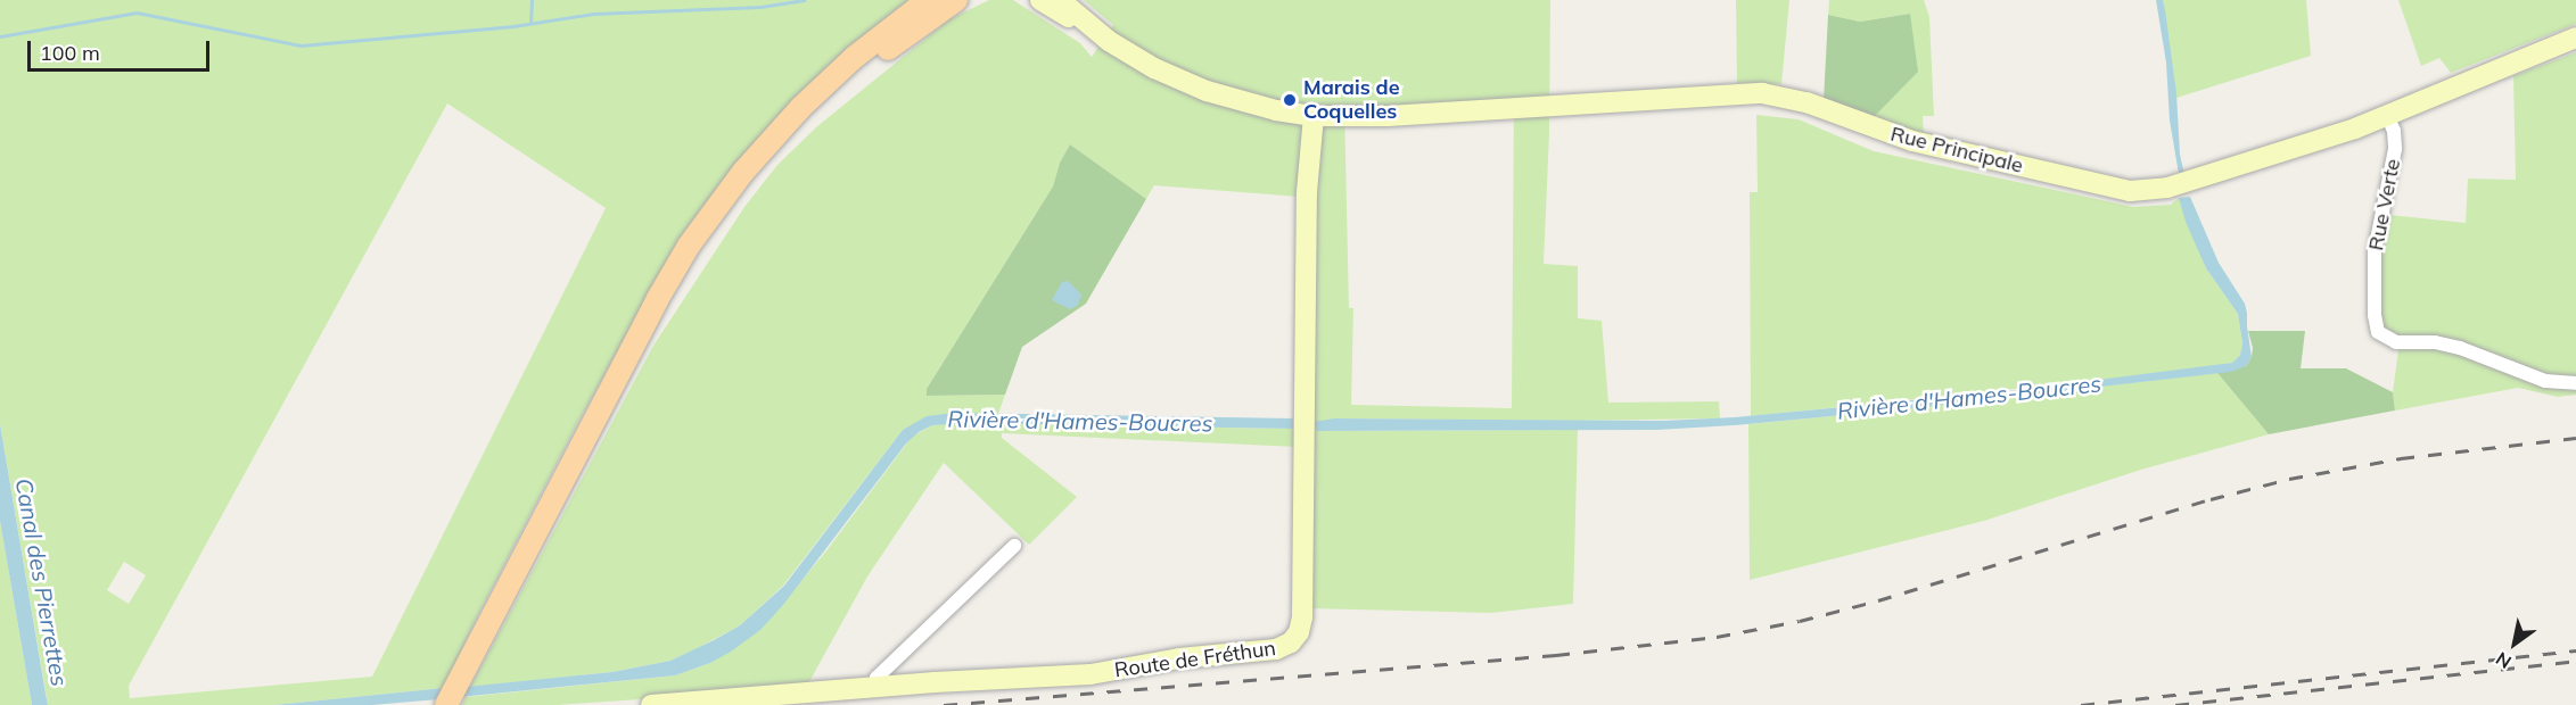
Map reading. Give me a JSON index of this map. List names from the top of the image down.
{
  "streets": {
    "street": ["Rue Principale", "Rue Verte", "Route de Fréthun"]
  },
  "crossings": [
    ["Rue Principale", "Rue Verte"],
    ["Rue Principale", "Route de Fréthun"]
  ],
  "water": ["Rivière d'Hames-Boucres", "Canal des Pierrettes"],
  "places": ["Marais de Coquelles"],
  "scale_bar": "100 m",
  "north": "bottom left"
}
